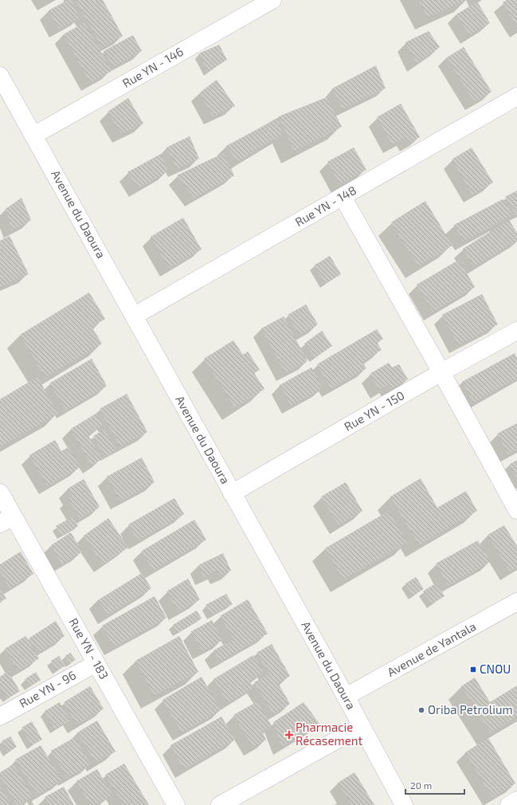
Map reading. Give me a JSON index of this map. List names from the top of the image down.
{
  "streets": {
    "street": [
      "Rue YN - 146",
      "Rue YN - 148",
      "Avenue du Daoura",
      "Rue YN - 150",
      "Rue YN - 183",
      "Avenue de Yantala",
      "Rue YN - 96"
    ]
  },
  "crossings": [
    ["Rue YN - 146", "Avenue du Daoura"],
    ["Rue YN - 148", "Avenue du Daoura"],
    ["Avenue du Daoura", "Rue YN - 150"],
    ["Avenue du Daoura", "Avenue de Yantala"],
    ["Rue YN - 183", "Rue YN - 96"]
  ],
  "places": {
    "transit": ["CNOU"],
    "other": ["Oriba Petrolium"],
    "health": ["Pharmacie Récasement"]
  },
  "scale_bar": "20 m"
}
